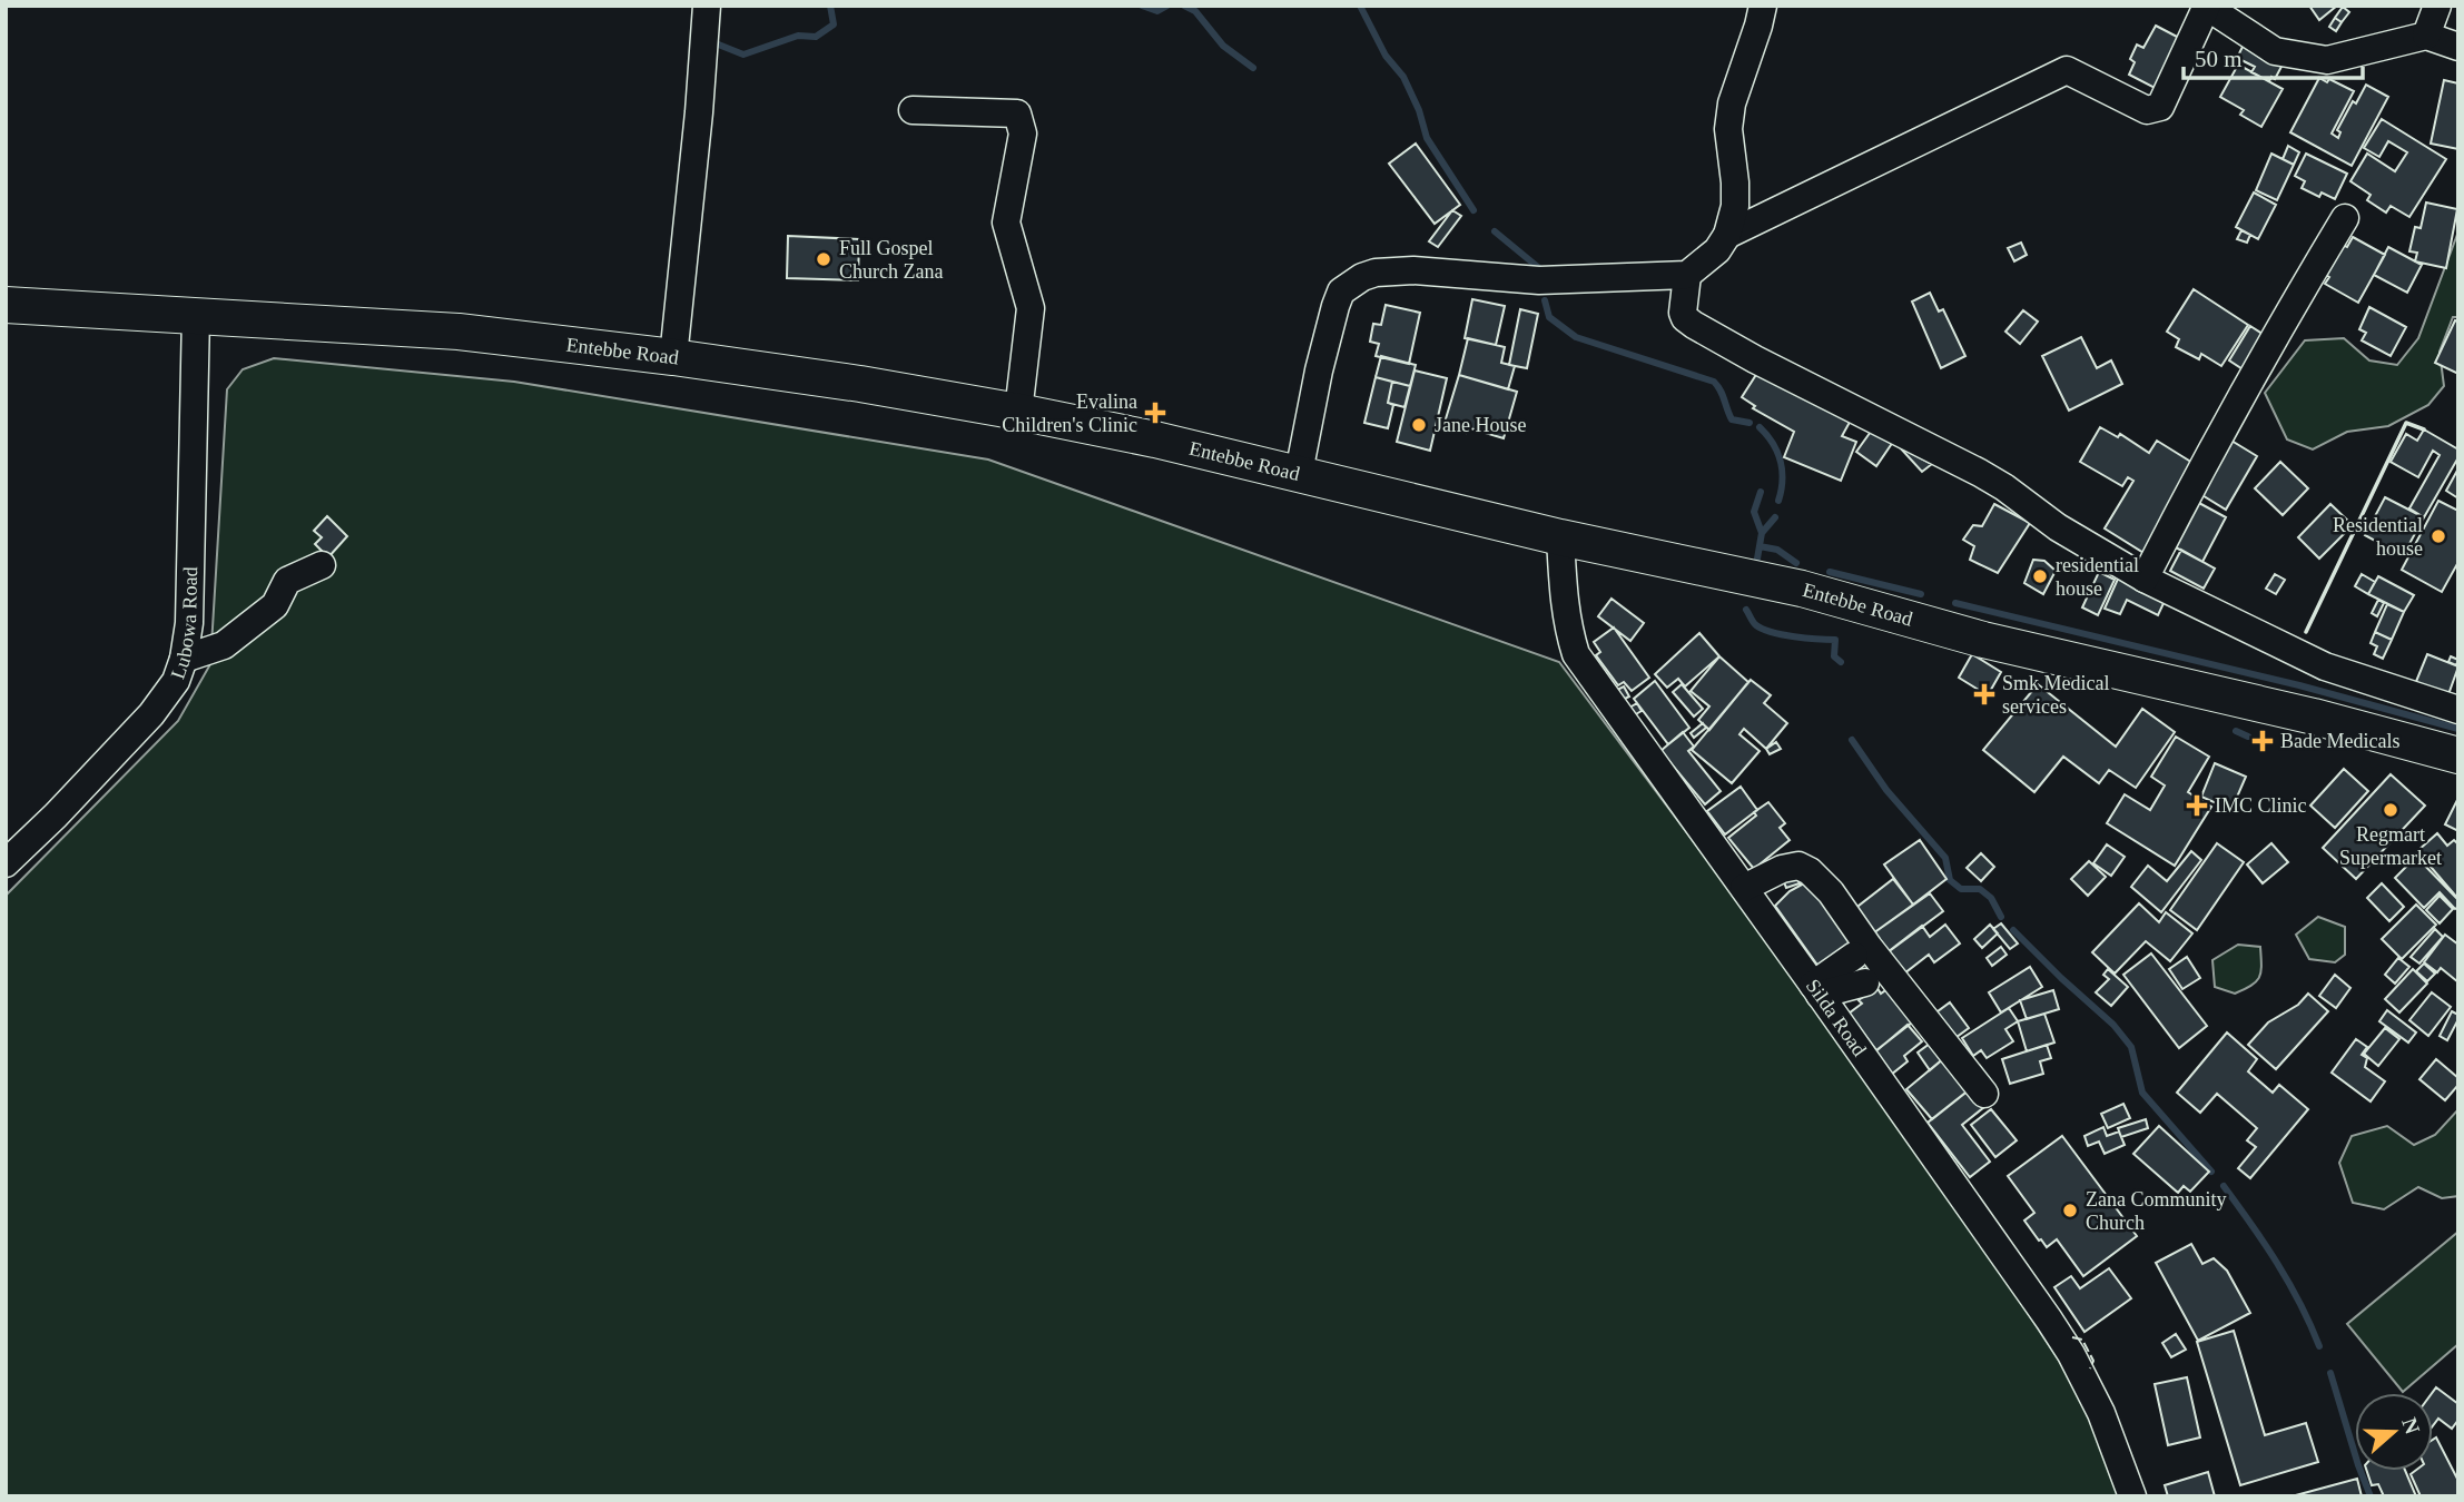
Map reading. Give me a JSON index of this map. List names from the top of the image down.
{
  "streets": {
    "main road": ["Entebbe Road"],
    "street": ["Lubowa Road", "Silda Road"]
  },
  "crossings": [
    ["Entebbe Road", "Lubowa Road"],
    ["Entebbe Road", "Silda Road"]
  ],
  "places": {
    "other": [
      "Full Gospel Church Zana",
      "Jane House",
      "Residential house",
      "residential house",
      "Regmart Supermarket",
      "Zana Community Church"
    ],
    "health": [
      "Evalina Children's Clinic",
      "Smk Medical services",
      "Bade Medicals",
      "IMC Clinic"
    ]
  },
  "scale_bar": "50 m",
  "north": "right"
}
